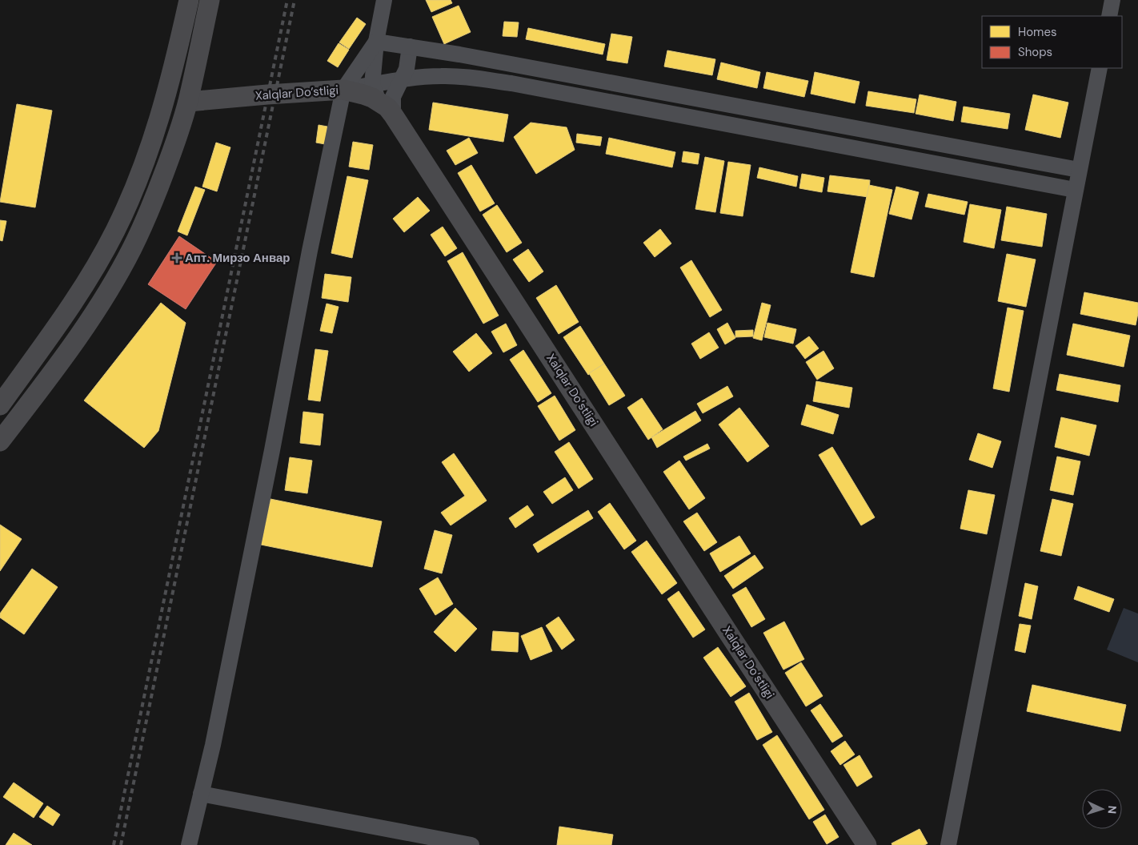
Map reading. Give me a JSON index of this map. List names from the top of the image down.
{
  "streets": {
    "main road": ["Xalqlar Do’stligi"]
  },
  "places": {
    "health": ["Апт. Мирзо Анвар"]
  },
  "legend": ["Homes", "Shops"],
  "north": "right"
}
